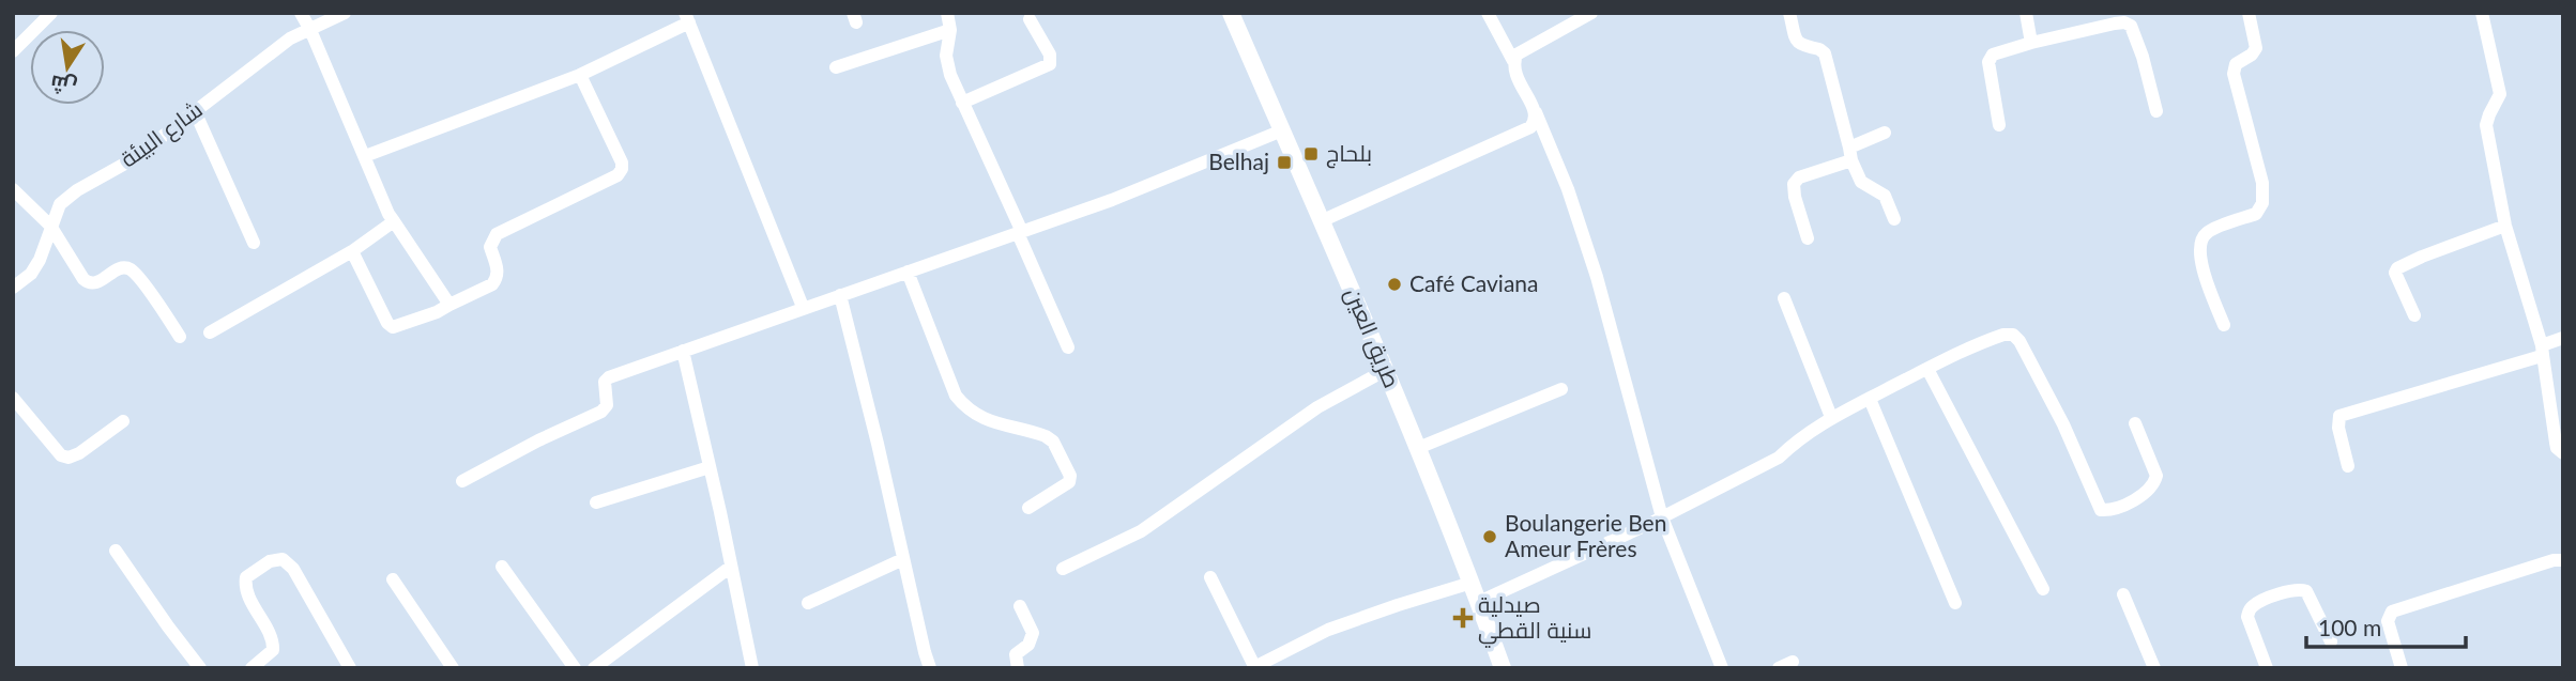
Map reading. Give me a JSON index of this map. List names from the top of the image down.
{
  "streets": {
    "main road": ["طريق العين"],
    "street": ["شارع البيئة"]
  },
  "places": {
    "transit": ["بلحاج", "Belhaj"],
    "other": ["Café Caviana", "Boulangerie Ben Ameur Frères"],
    "health": ["صيدلية سنية القطي"]
  },
  "scale_bar": "100 m",
  "north": "bottom"
}
